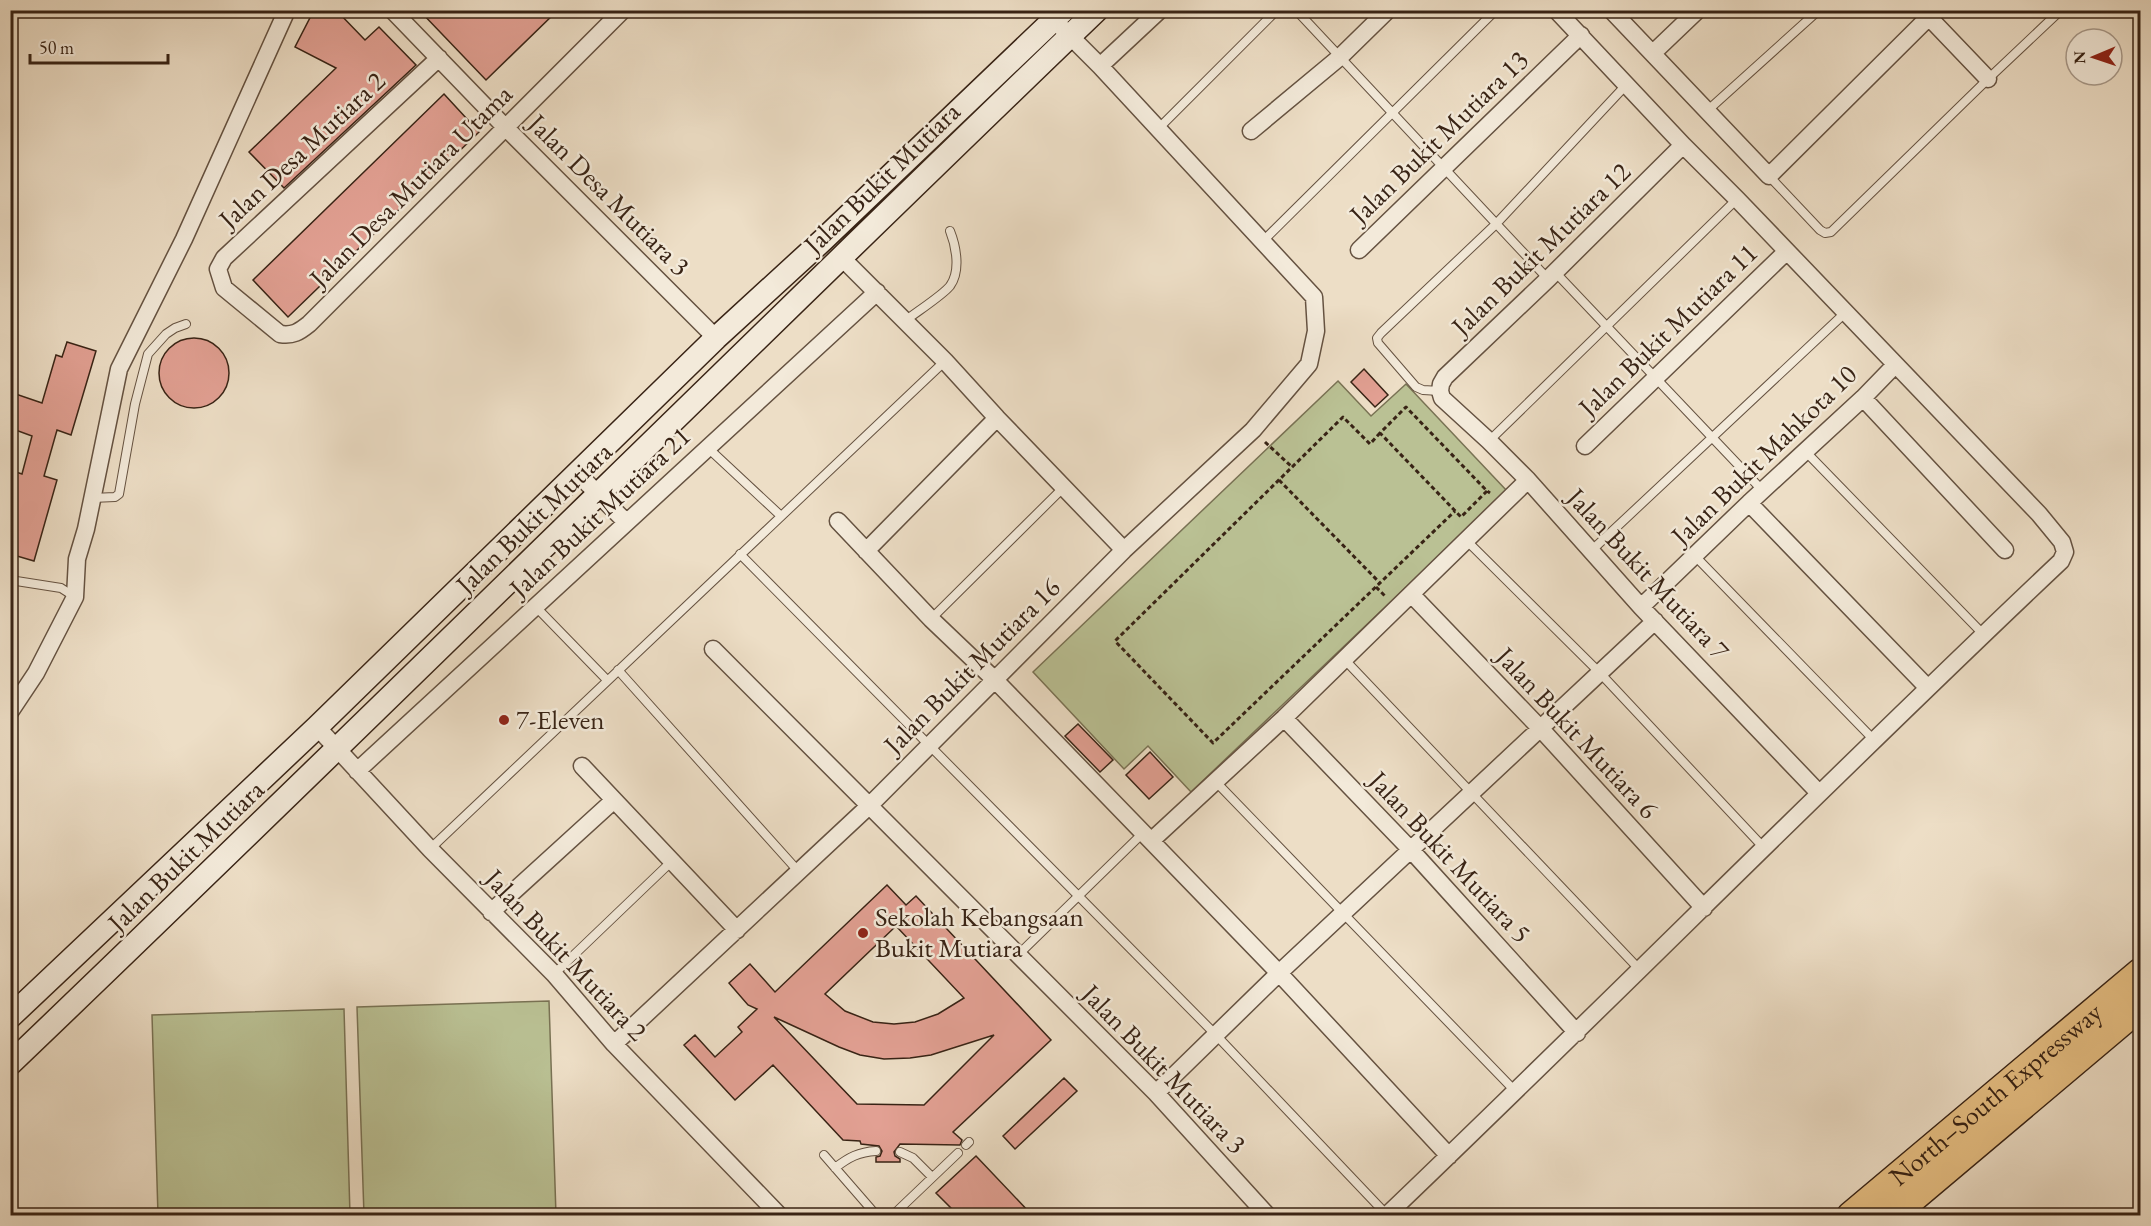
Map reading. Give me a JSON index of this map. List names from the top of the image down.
{
  "streets": {
    "highway": ["North–South Expressway"],
    "street": [
      "Jalan Bukit Mutiara 13",
      "Jalan Desa Mutiara 2",
      "Jalan Bukit Mutiara",
      "Jalan Desa Mutiara Utama",
      "Jalan Desa Mutiara 3",
      "Jalan Bukit Mutiara 12",
      "Jalan Bukit Mutiara 11",
      "Jalan Bukit Mahkota 10",
      "Jalan Bukit Mutiara 21",
      "Jalan Bukit Mutiara 7",
      "Jalan Bukit Mutiara 16",
      "Jalan Bukit Mutiara 6",
      "Jalan Bukit Mutiara 5",
      "Jalan Bukit Mutiara 2",
      "Jalan Bukit Mutiara 3"
    ]
  },
  "crossings": [
    ["Jalan Desa Mutiara 2", "Jalan Desa Mutiara Utama"],
    ["Jalan Desa Mutiara 2", "Jalan Desa Mutiara 3"],
    ["Jalan Bukit Mutiara", "Jalan Desa Mutiara 3"],
    ["Jalan Bukit Mutiara", "Jalan Bukit Mutiara 2"],
    ["Jalan Desa Mutiara Utama", "Jalan Desa Mutiara 3"],
    ["Jalan Bukit Mutiara 12", "Jalan Bukit Mutiara 7"],
    ["Jalan Bukit Mahkota 10", "Jalan Bukit Mutiara 7"],
    ["Jalan Bukit Mutiara 21", "Jalan Bukit Mutiara 2"],
    ["Jalan Bukit Mutiara 16", "Jalan Bukit Mutiara 2"],
    ["Jalan Bukit Mutiara 16", "Jalan Bukit Mutiara 3"]
  ],
  "places": ["7-Eleven", "Sekolah Kebangsaan Bukit Mutiara"],
  "scale_bar": "50 m",
  "north": "left"
}
